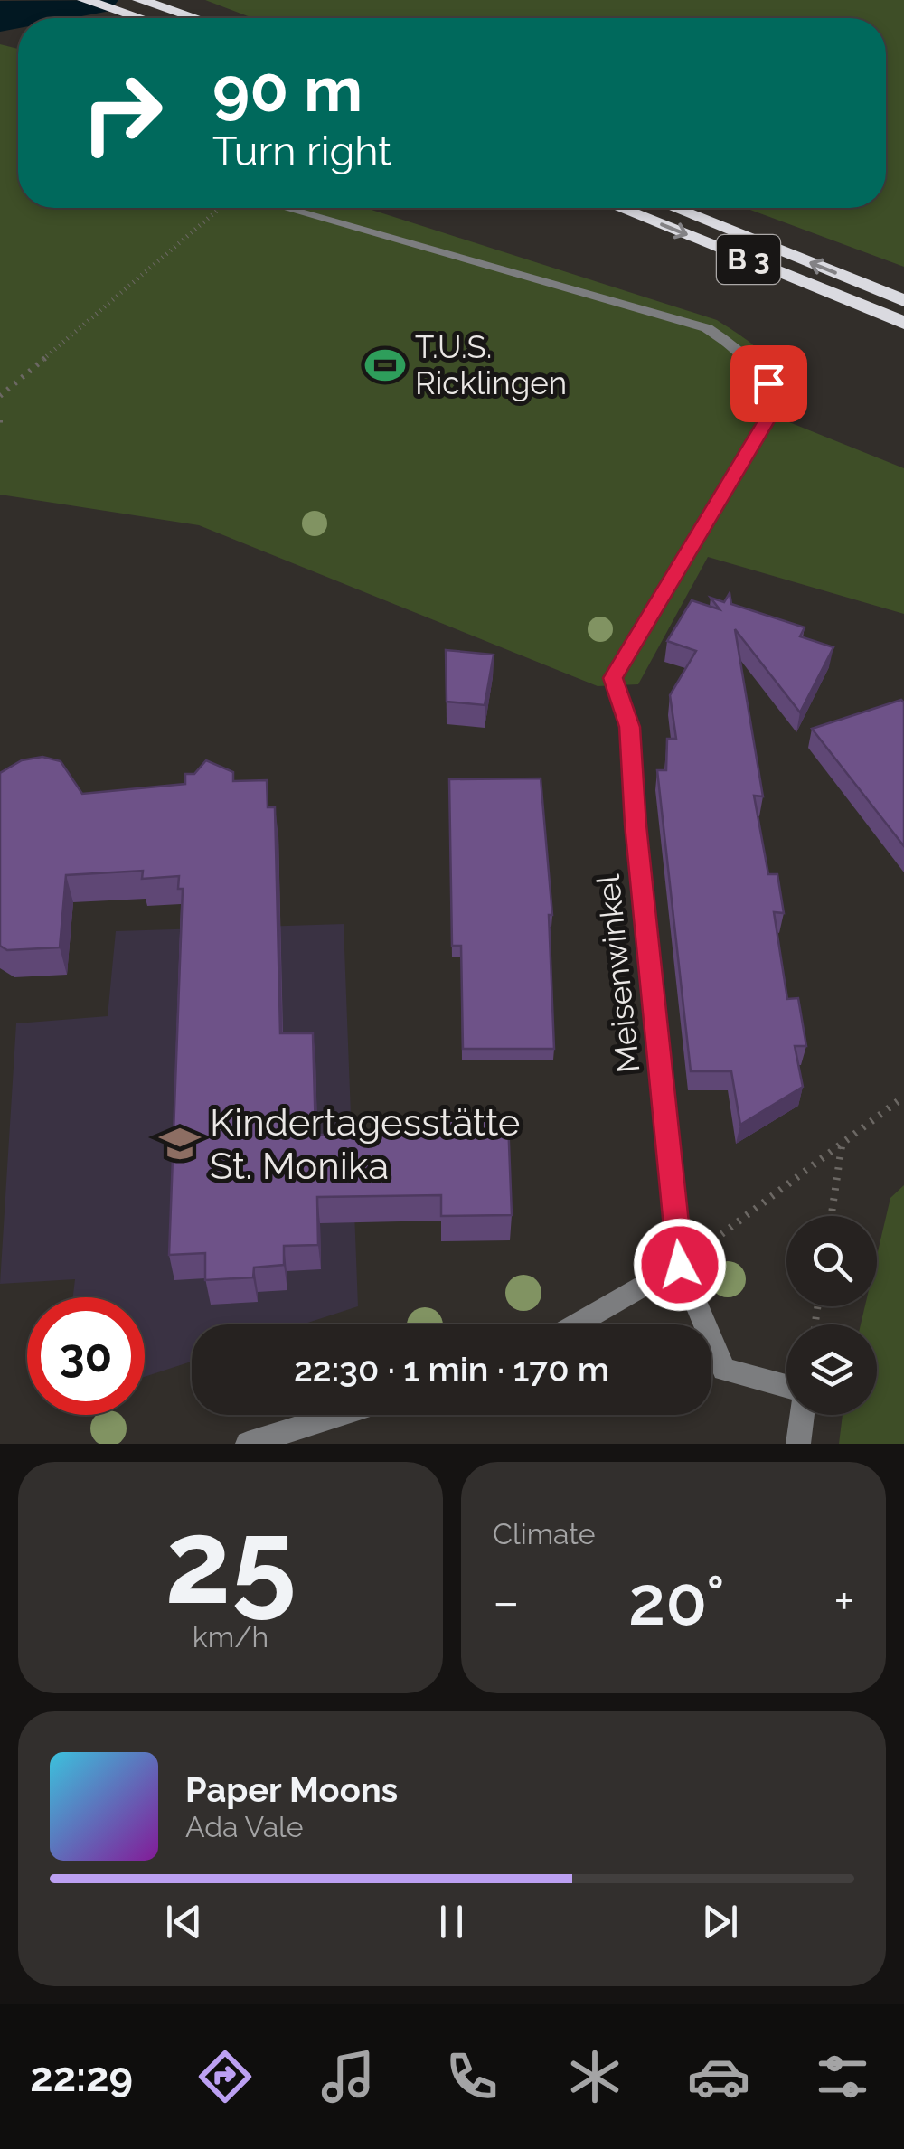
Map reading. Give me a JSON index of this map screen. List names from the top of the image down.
{
  "streets": {
    "highway": ["B 3"],
    "street": ["Meisenwinkel"]
  },
  "places": {
    "sports": ["T.U.S. Ricklingen"],
    "school or university": ["Kindertagesstätte St. Monika"]
  },
  "page": {
    "turn": ["90 m", "Turn right"],
    "limit": "30",
    "trip": "22:30 · 1 min · 170 m",
    "tile": [
      ["25", "km/h"],
      "Climate"
    ],
    "heat": ["−", "20°", "+"],
    "song": ["Paper Moons", "Ada Vale"],
    "tabs": "22:29"
  }
}
